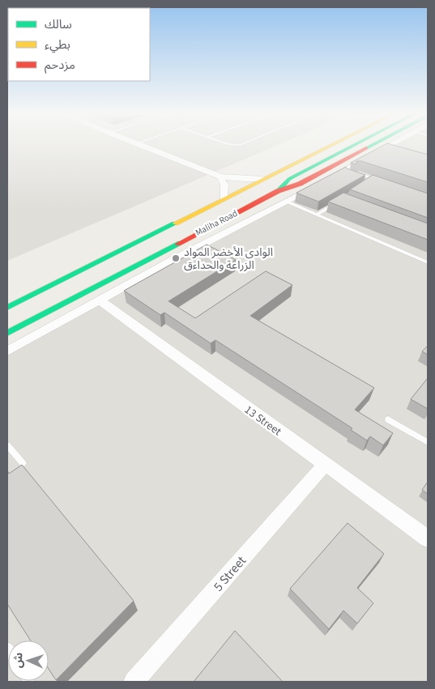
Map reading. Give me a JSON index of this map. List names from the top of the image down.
{
  "streets": {
    "main road": ["Maliha Road"],
    "street": ["13 Street", "5 Street"]
  },
  "crossings": [
    ["13 Street", "5 Street"]
  ],
  "places": ["الوادى الأخضر المواد الزراعة والحداءق"],
  "legend": ["سالك", "بطيء", "مزدحم"],
  "north": "left"
}
